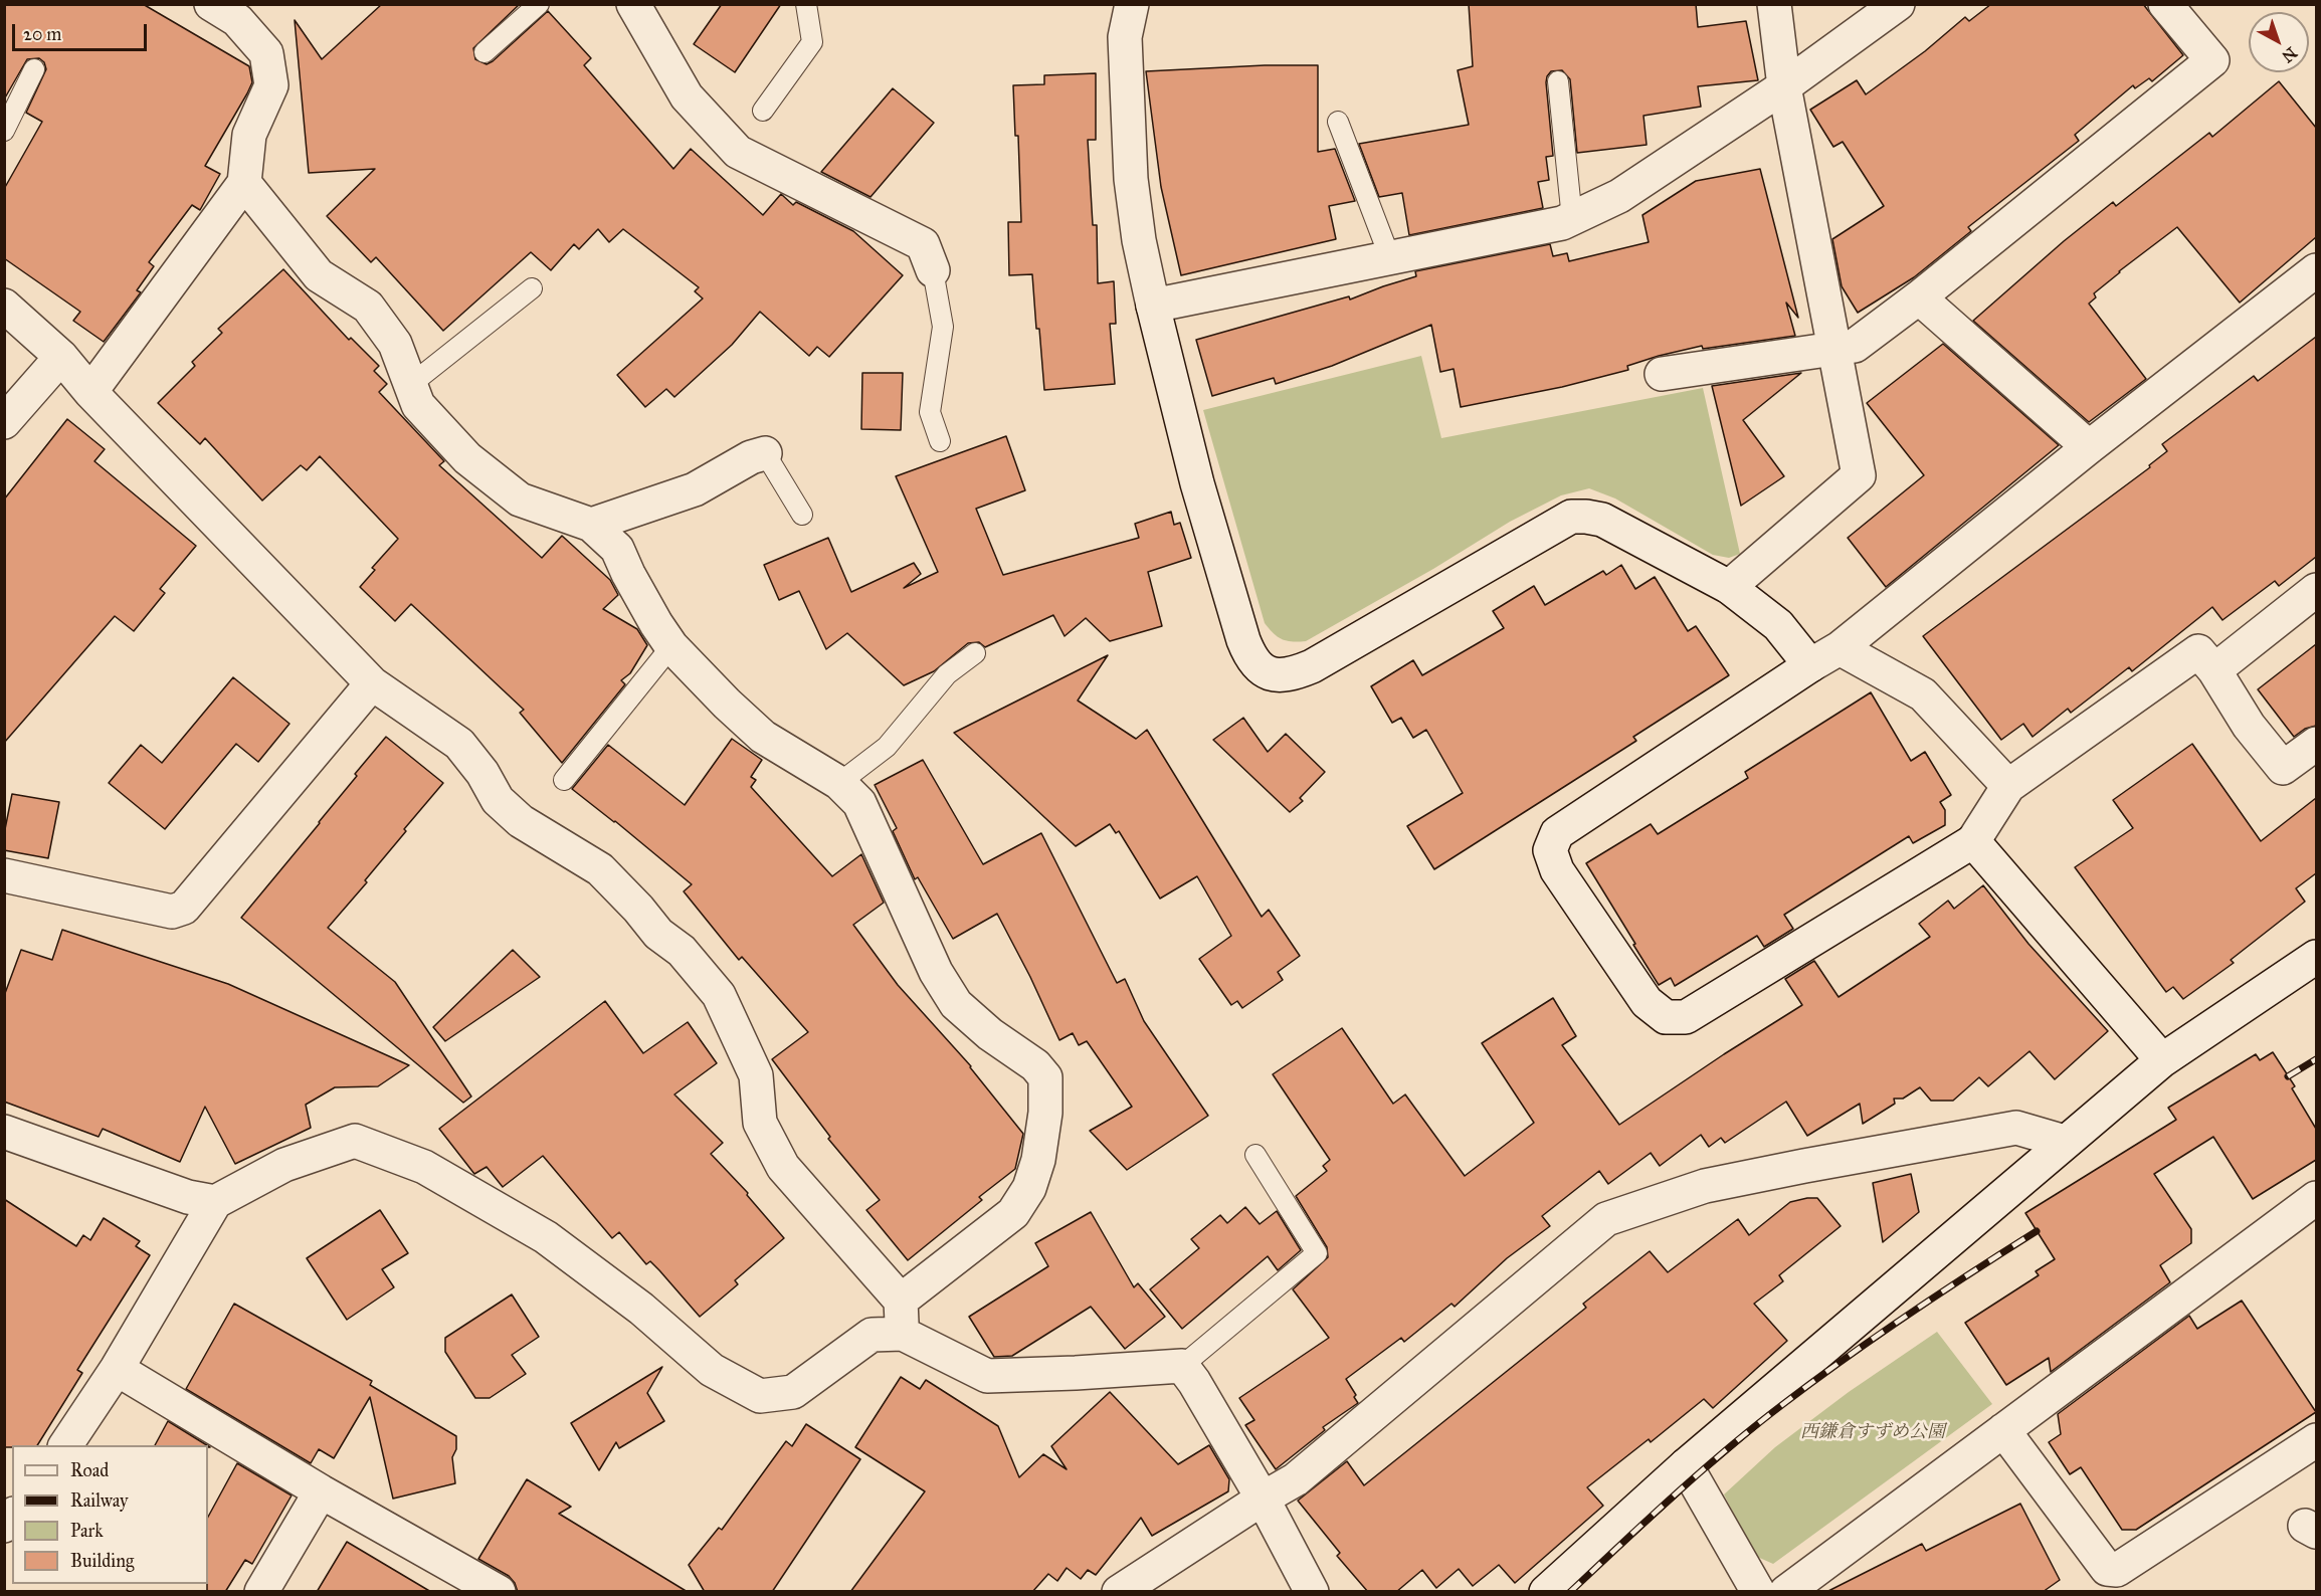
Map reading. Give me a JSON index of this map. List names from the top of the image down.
{
  "parks": ["西鎌倉すずめ公園"],
  "legend": [
    "Road",
    "Railway",
    "Park",
    "Building"
  ],
  "scale_bar": "20 m",
  "north": "bottom right"
}
